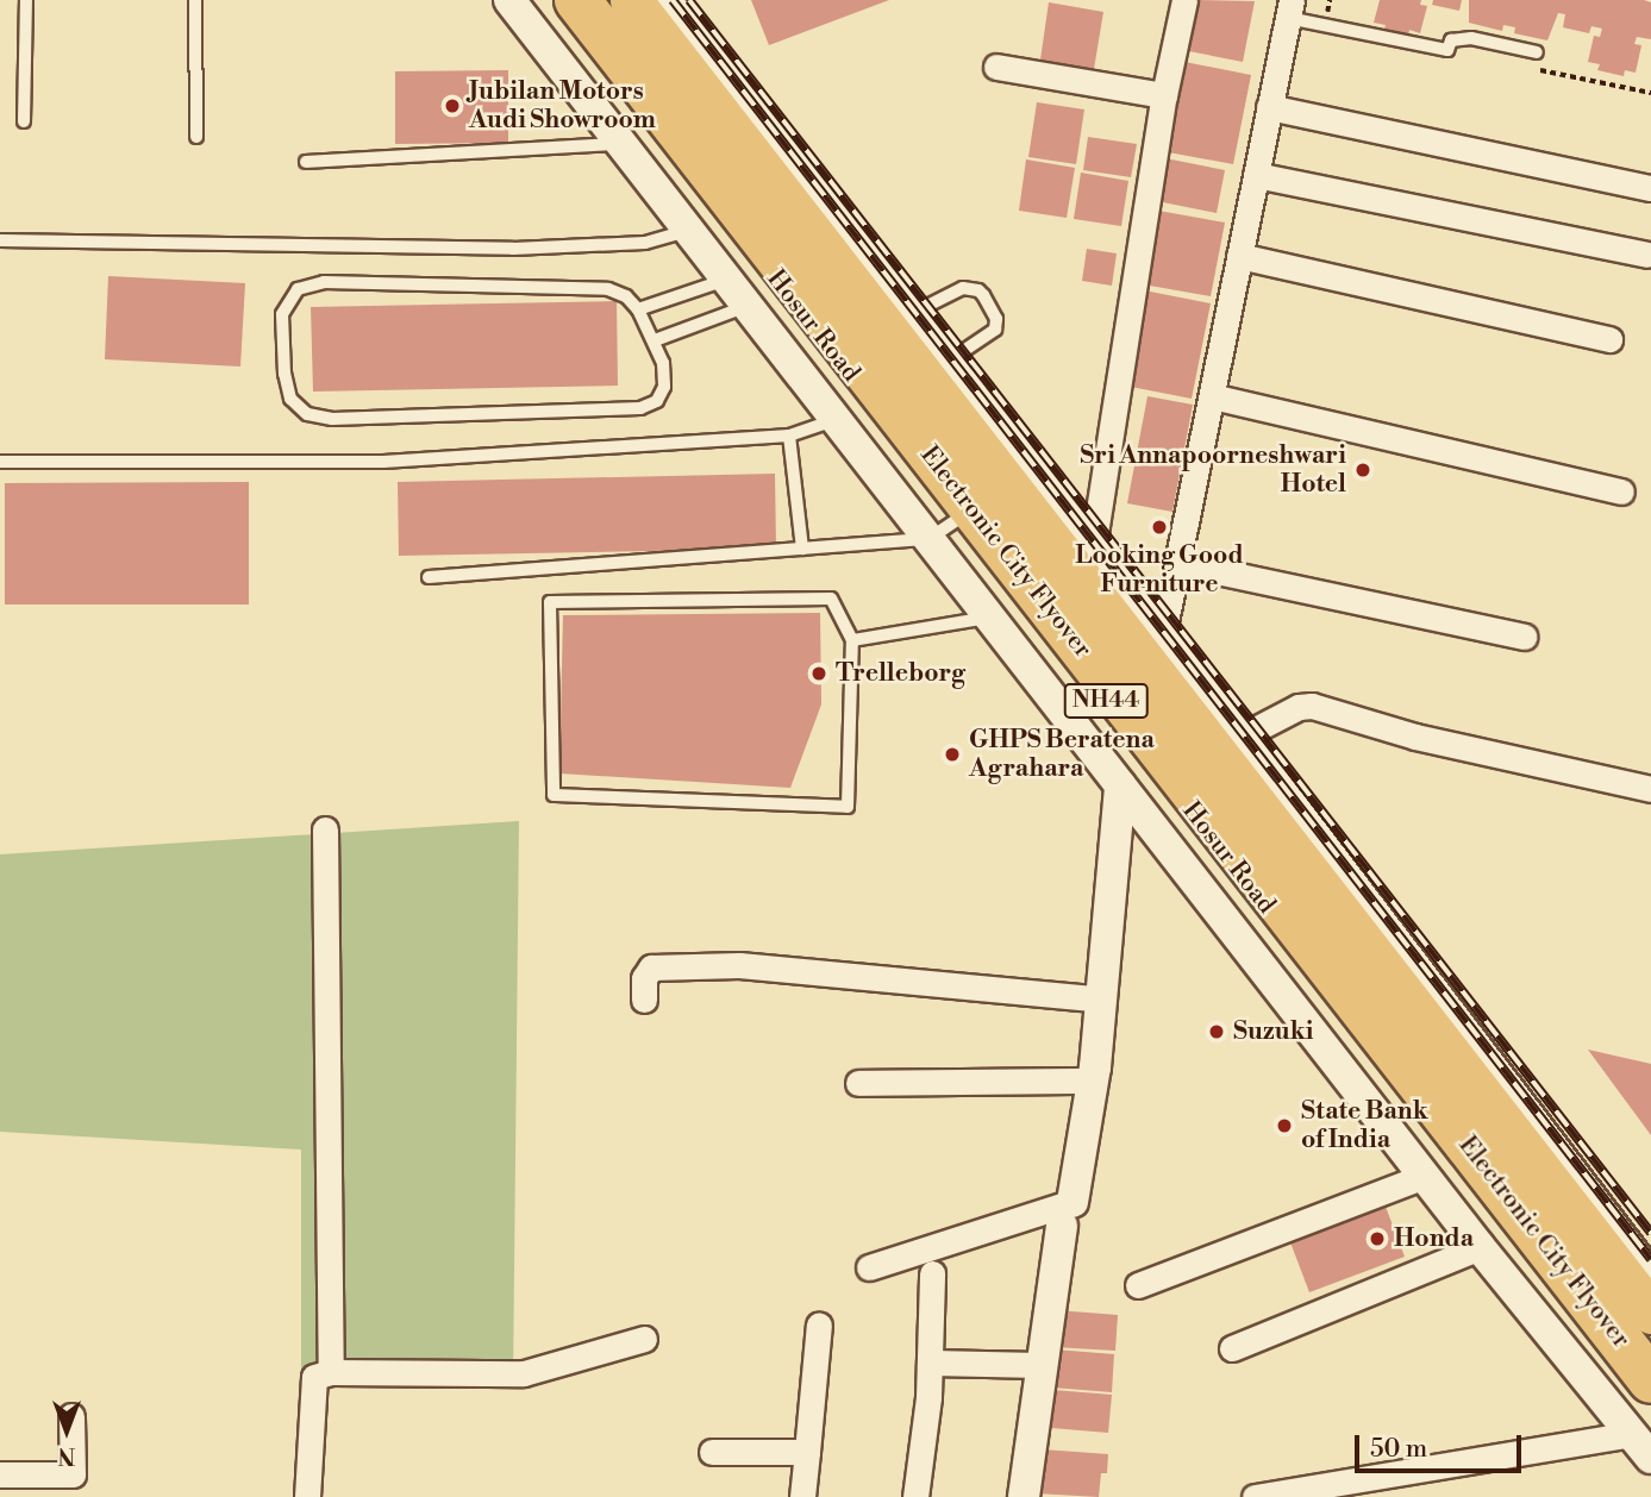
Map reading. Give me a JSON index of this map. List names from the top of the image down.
{
  "streets": {
    "highway": ["Hosur Road", "Electronic City Flyover", "NH44"]
  },
  "places": [
    "Jubilan Motors Audi Showroom",
    "Sri Annapoorneshwari Hotel",
    "Looking Good Furniture",
    "Trelleborg",
    "GHPS Beratena Agrahara",
    "Suzuki",
    "State Bank of India",
    "Honda"
  ],
  "scale_bar": "50 m",
  "north": "bottom"
}
